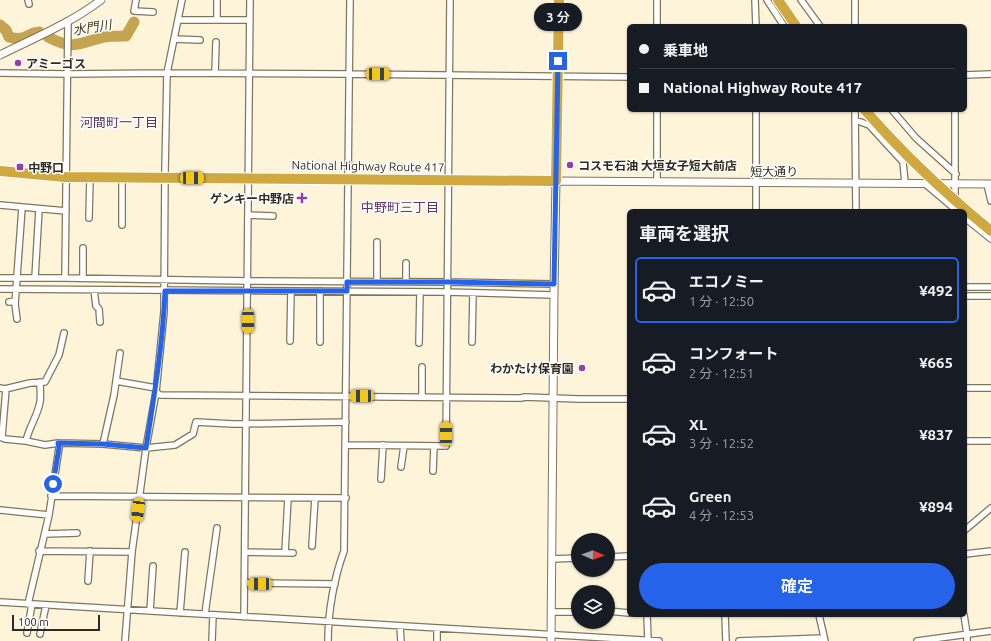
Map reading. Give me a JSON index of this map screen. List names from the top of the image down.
{
  "streets": {
    "highway": ["National Highway Route 417"],
    "street": ["短大通り"]
  },
  "crossings": [
    ["National Highway Route 417", "短大通り"]
  ],
  "districts": ["河間町一丁目", "中野町三丁目"],
  "water": ["水門川"],
  "places": {
    "other": ["アミーゴス", "コスモ石油 大垣女子短大前店", "わかたけ保育園"],
    "transit": ["中野口"],
    "health": ["ゲンキー中野店"]
  },
  "scale_bar": "100 m",
  "north": "right",
  "page": {
    "bubble": "3 分",
    "banner": ["乗車地", "National Highway Route 417"],
    "heading": "車両を選択",
    "list": [
      {
        "name": "エコノミー",
        "note": "1 分 · 12:50",
        "value": "¥492"
      },
      {
        "name": "コンフォート",
        "note": "2 分 · 12:51",
        "value": "¥665"
      },
      {
        "name": "XL",
        "note": "3 分 · 12:52",
        "value": "¥837"
      },
      {
        "name": "Green",
        "note": "4 分 · 12:53",
        "value": "¥894"
      }
    ],
    "buttons": "確定",
    "scale": "100 m"
  }
}
